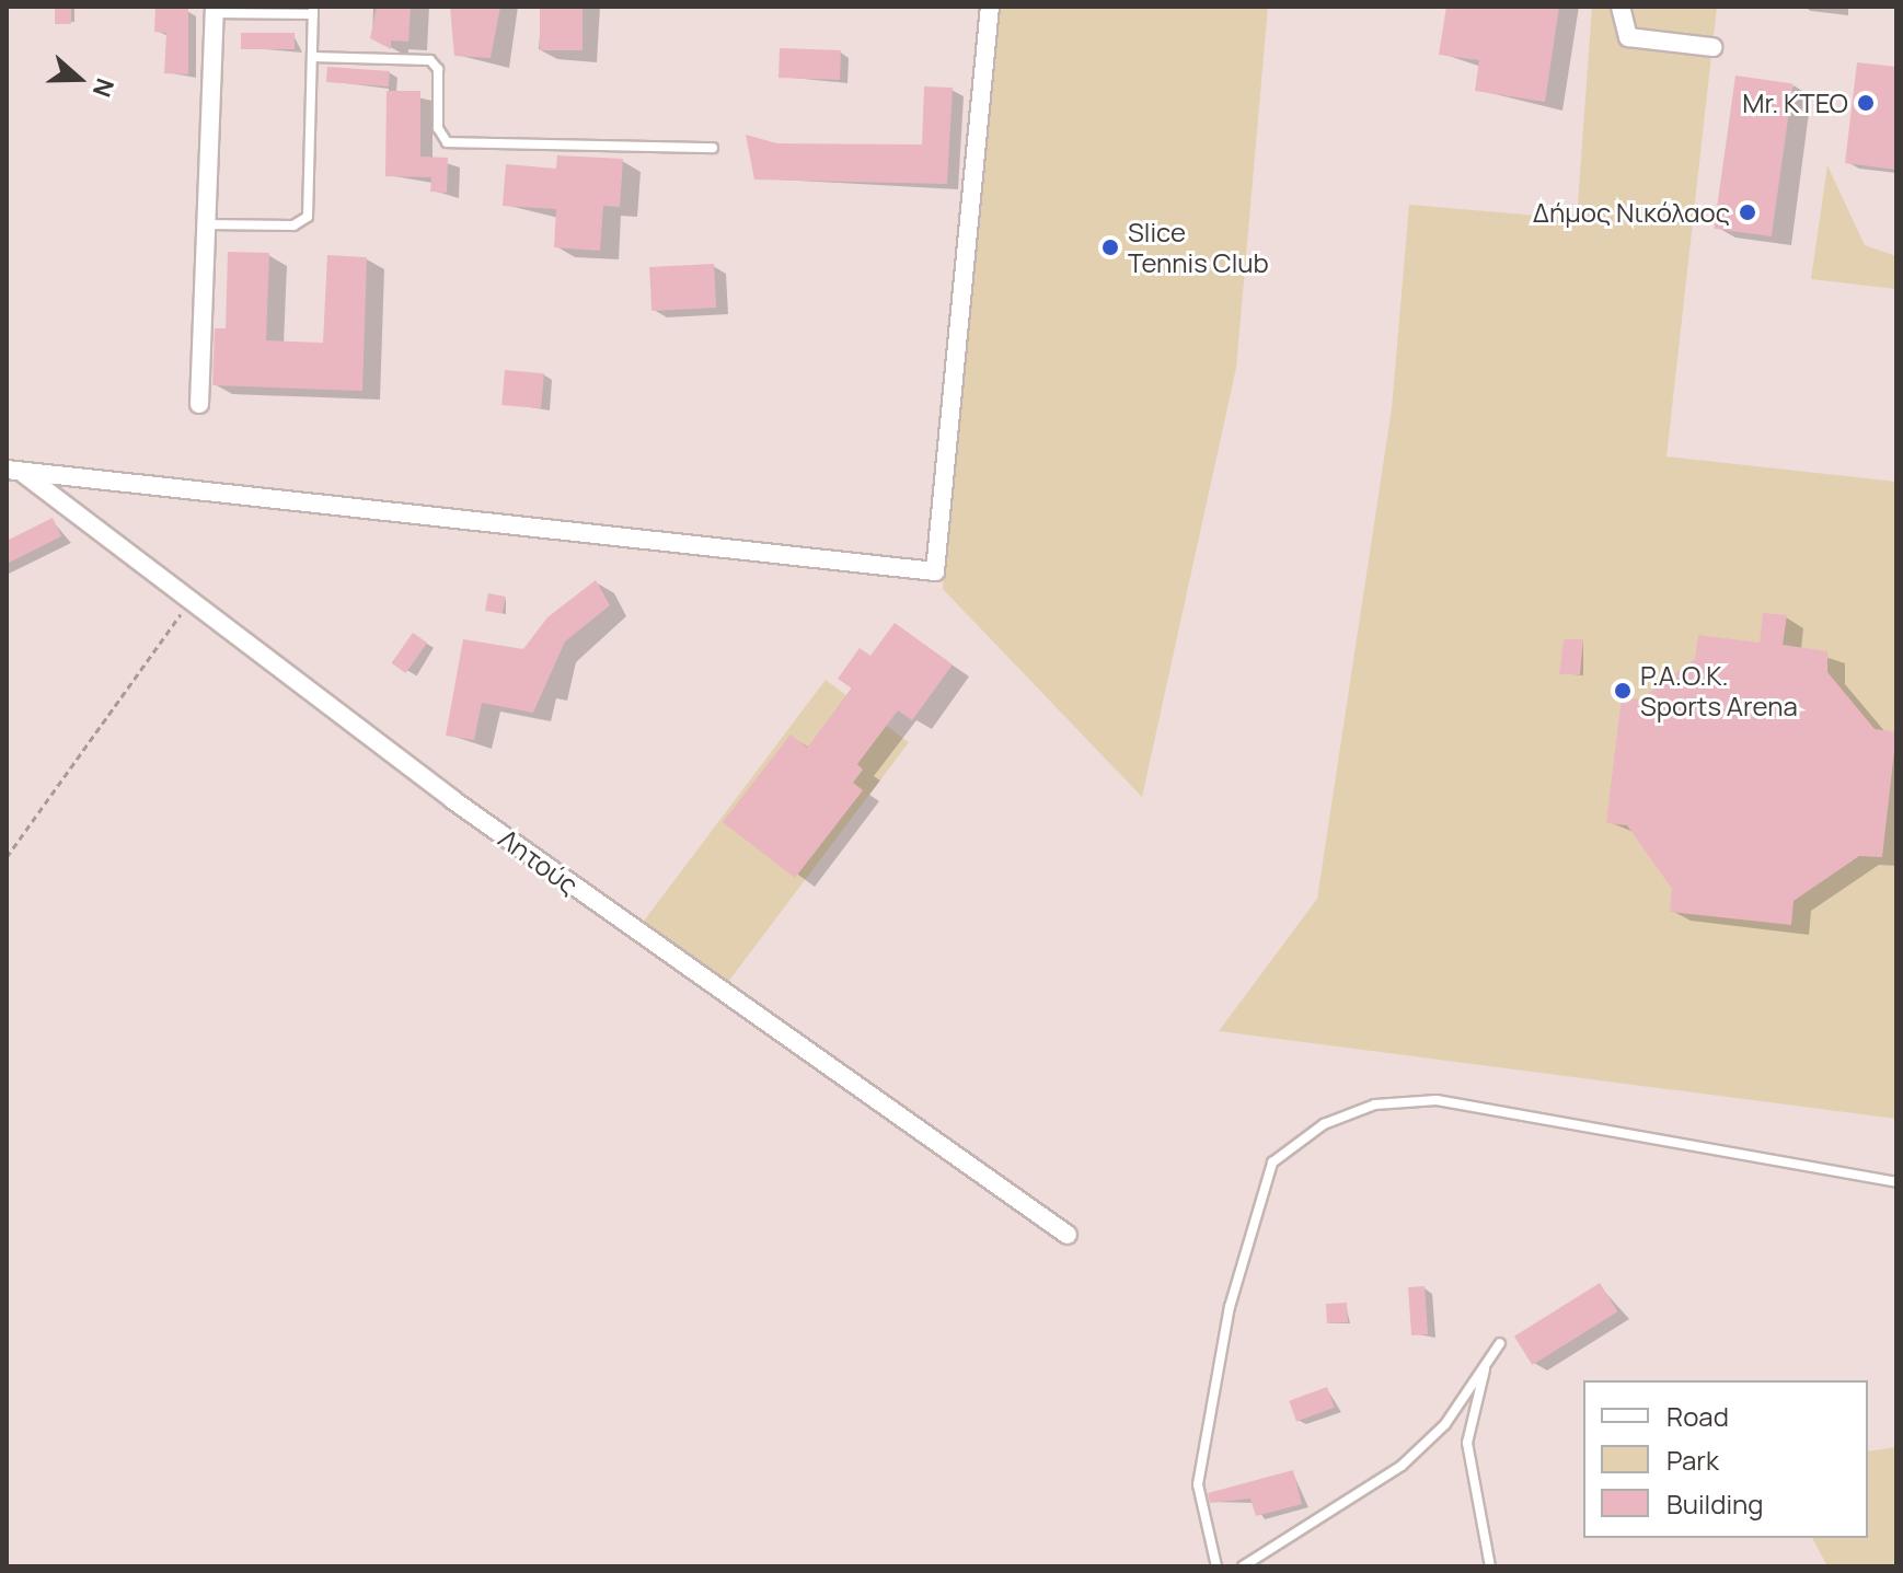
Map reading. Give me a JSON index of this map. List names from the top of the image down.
{
  "streets": {
    "street": ["Λητούς"]
  },
  "places": [
    "Mr. KTEO",
    "Δήμος Νικόλαος",
    "Slice Tennis Club",
    "P.A.O.K. Sports Arena"
  ],
  "legend": ["Road", "Park", "Building"],
  "north": "right"
}
